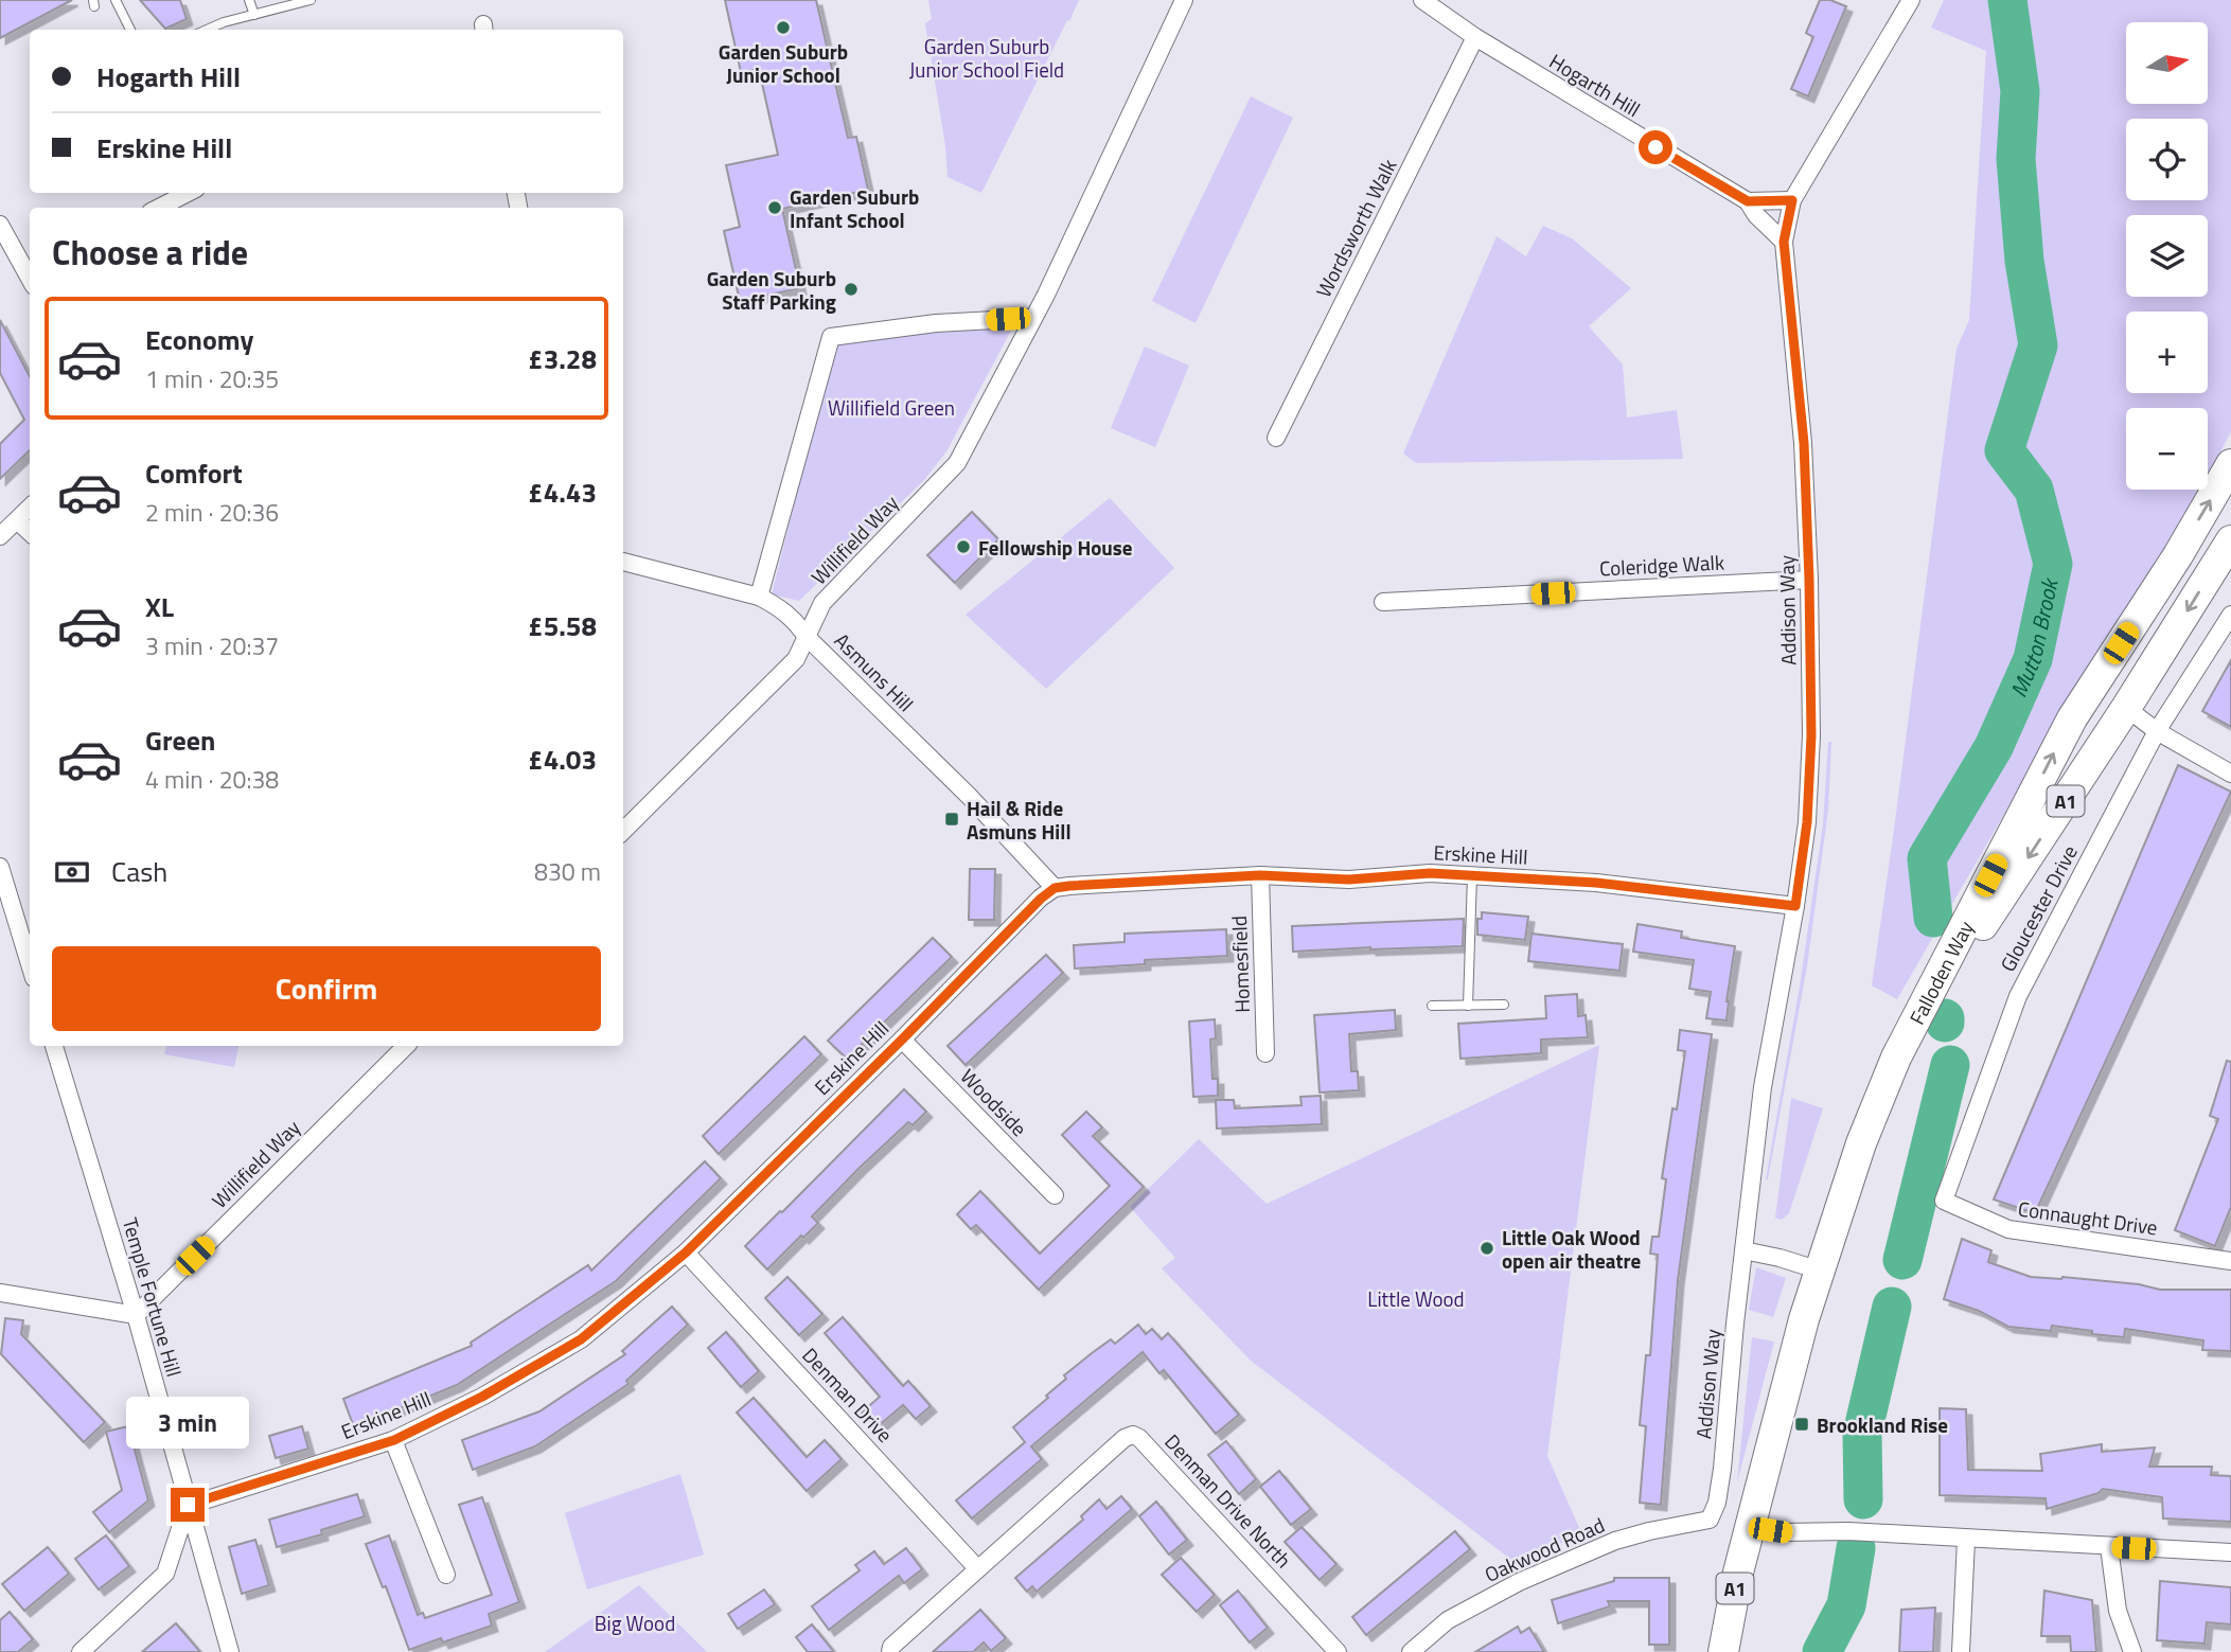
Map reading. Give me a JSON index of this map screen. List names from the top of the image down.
{
  "streets": {
    "highway": ["A1", "Falloden Way"],
    "street": [
      "Hogarth Hill",
      "Wordsworth Walk",
      "Willifield Way",
      "Coleridge Walk",
      "Addison Way",
      "Asmuns Hill",
      "Erskine Hill",
      "Gloucester Drive",
      "Homesfield",
      "Woodside",
      "Connaught Drive",
      "Temple Fortune Hill",
      "Denman Drive",
      "Denman Drive North",
      "Oakwood Road"
    ]
  },
  "crossings": [
    ["Hogarth Hill", "Wordsworth Walk"],
    ["Hogarth Hill", "Addison Way"],
    ["Willifield Way", "Asmuns Hill"],
    ["Willifield Way", "Temple Fortune Hill"],
    ["Coleridge Walk", "Addison Way"],
    ["Addison Way", "Erskine Hill"],
    ["Addison Way", "Oakwood Road"],
    ["Asmuns Hill", "Erskine Hill"],
    ["Erskine Hill", "Homesfield"],
    ["Erskine Hill", "Woodside"],
    ["Erskine Hill", "Temple Fortune Hill"],
    ["Erskine Hill", "Denman Drive"],
    ["Gloucester Drive", "Connaught Drive"],
    ["Denman Drive", "Denman Drive North"]
  ],
  "water": ["Mutton Brook"],
  "parks": [
    "Garden Suburb Junior School Field",
    "Willifield Green",
    "Little Wood",
    "Big Wood"
  ],
  "places": {
    "other": [
      "Garden Suburb Junior School",
      "Garden Suburb Infant School",
      "Garden Suburb Staff Parking",
      "Fellowship House",
      "Little Oak Wood open air theatre"
    ],
    "transit": ["Hail & Ride Asmuns Hill", "Brookland Rise"]
  },
  "north": "right",
  "page": {
    "map_buttons": ["+", "−"],
    "banner": ["Hogarth Hill", "Erskine Hill"],
    "heading": "Choose a ride",
    "list": [
      {
        "name": "Economy",
        "note": "1 min · 20:35",
        "value": "£3.28"
      },
      {
        "name": "Comfort",
        "note": "2 min · 20:36",
        "value": "£4.43"
      },
      {
        "name": "XL",
        "note": "3 min · 20:37",
        "value": "£5.58"
      },
      {
        "name": "Green",
        "note": "4 min · 20:38",
        "value": "£4.03"
      }
    ],
    "pay": ["Cash", "830 m"],
    "buttons": "Confirm",
    "bubble": "3 min"
  }
}
